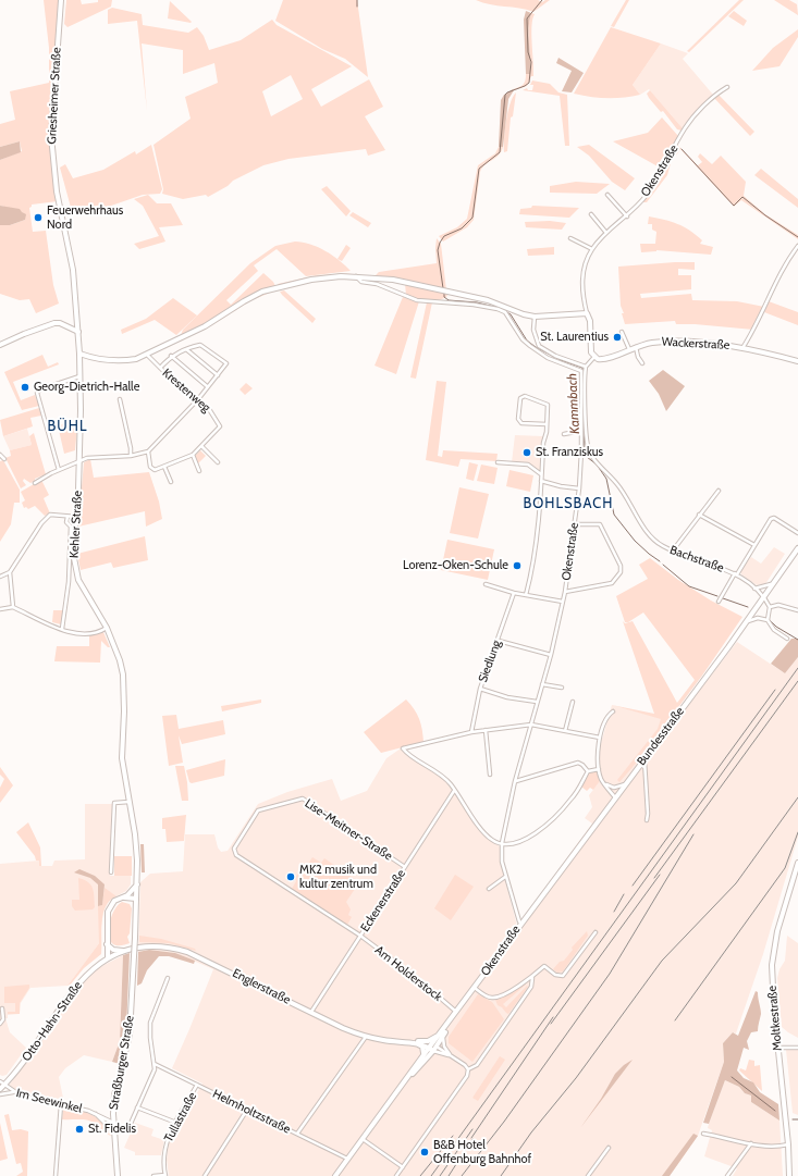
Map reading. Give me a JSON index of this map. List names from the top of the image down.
{
  "streets": {
    "main road": [
      "Griesheimer Straße",
      "Okenstraße",
      "Wackerstraße",
      "Kehler Straße",
      "Bundesstraße",
      "Englerstraße",
      "Moltkestraße",
      "Otto-Hahn-Straße",
      "Straßburger Straße"
    ],
    "street": [
      "Krestenweg",
      "Bachstraße",
      "Siedlung",
      "Lise-Meitner-Straße",
      "Eckenerstraße",
      "Am Holderstock",
      "Im Seewinkel",
      "Helmholtzstraße",
      "Tullastraße"
    ]
  },
  "crossings": [
    ["Griesheimer Straße", "Kehler Straße"],
    ["Okenstraße", "Wackerstraße"],
    ["Okenstraße", "Bundesstraße"],
    ["Okenstraße", "Am Holderstock"],
    ["Okenstraße", "Englerstraße"],
    ["Okenstraße", "Helmholtzstraße"],
    ["Kehler Straße", "Straßburger Straße"],
    ["Bachstraße", "Bundesstraße"],
    ["Lise-Meitner-Straße", "Eckenerstraße"],
    ["Lise-Meitner-Straße", "Am Holderstock"],
    ["Eckenerstraße", "Am Holderstock"],
    ["Eckenerstraße", "Englerstraße"],
    ["Englerstraße", "Otto-Hahn-Straße"],
    ["Otto-Hahn-Straße", "Im Seewinkel"],
    ["Straßburger Straße", "Im Seewinkel"],
    ["Helmholtzstraße", "Tullastraße"]
  ],
  "districts": ["BÜHL", "BOHLSBACH"],
  "water": ["Kammbach"],
  "places": [
    "Feuerwehrhaus Nord",
    "St. Laurentius",
    "Georg-Dietrich-Halle",
    "St. Franziskus",
    "Lorenz-Oken-Schule",
    "MK2 musik und kultur zentrum",
    "St. Fidelis",
    "B&B Hotel Offenburg Bahnhof"
  ]
}
